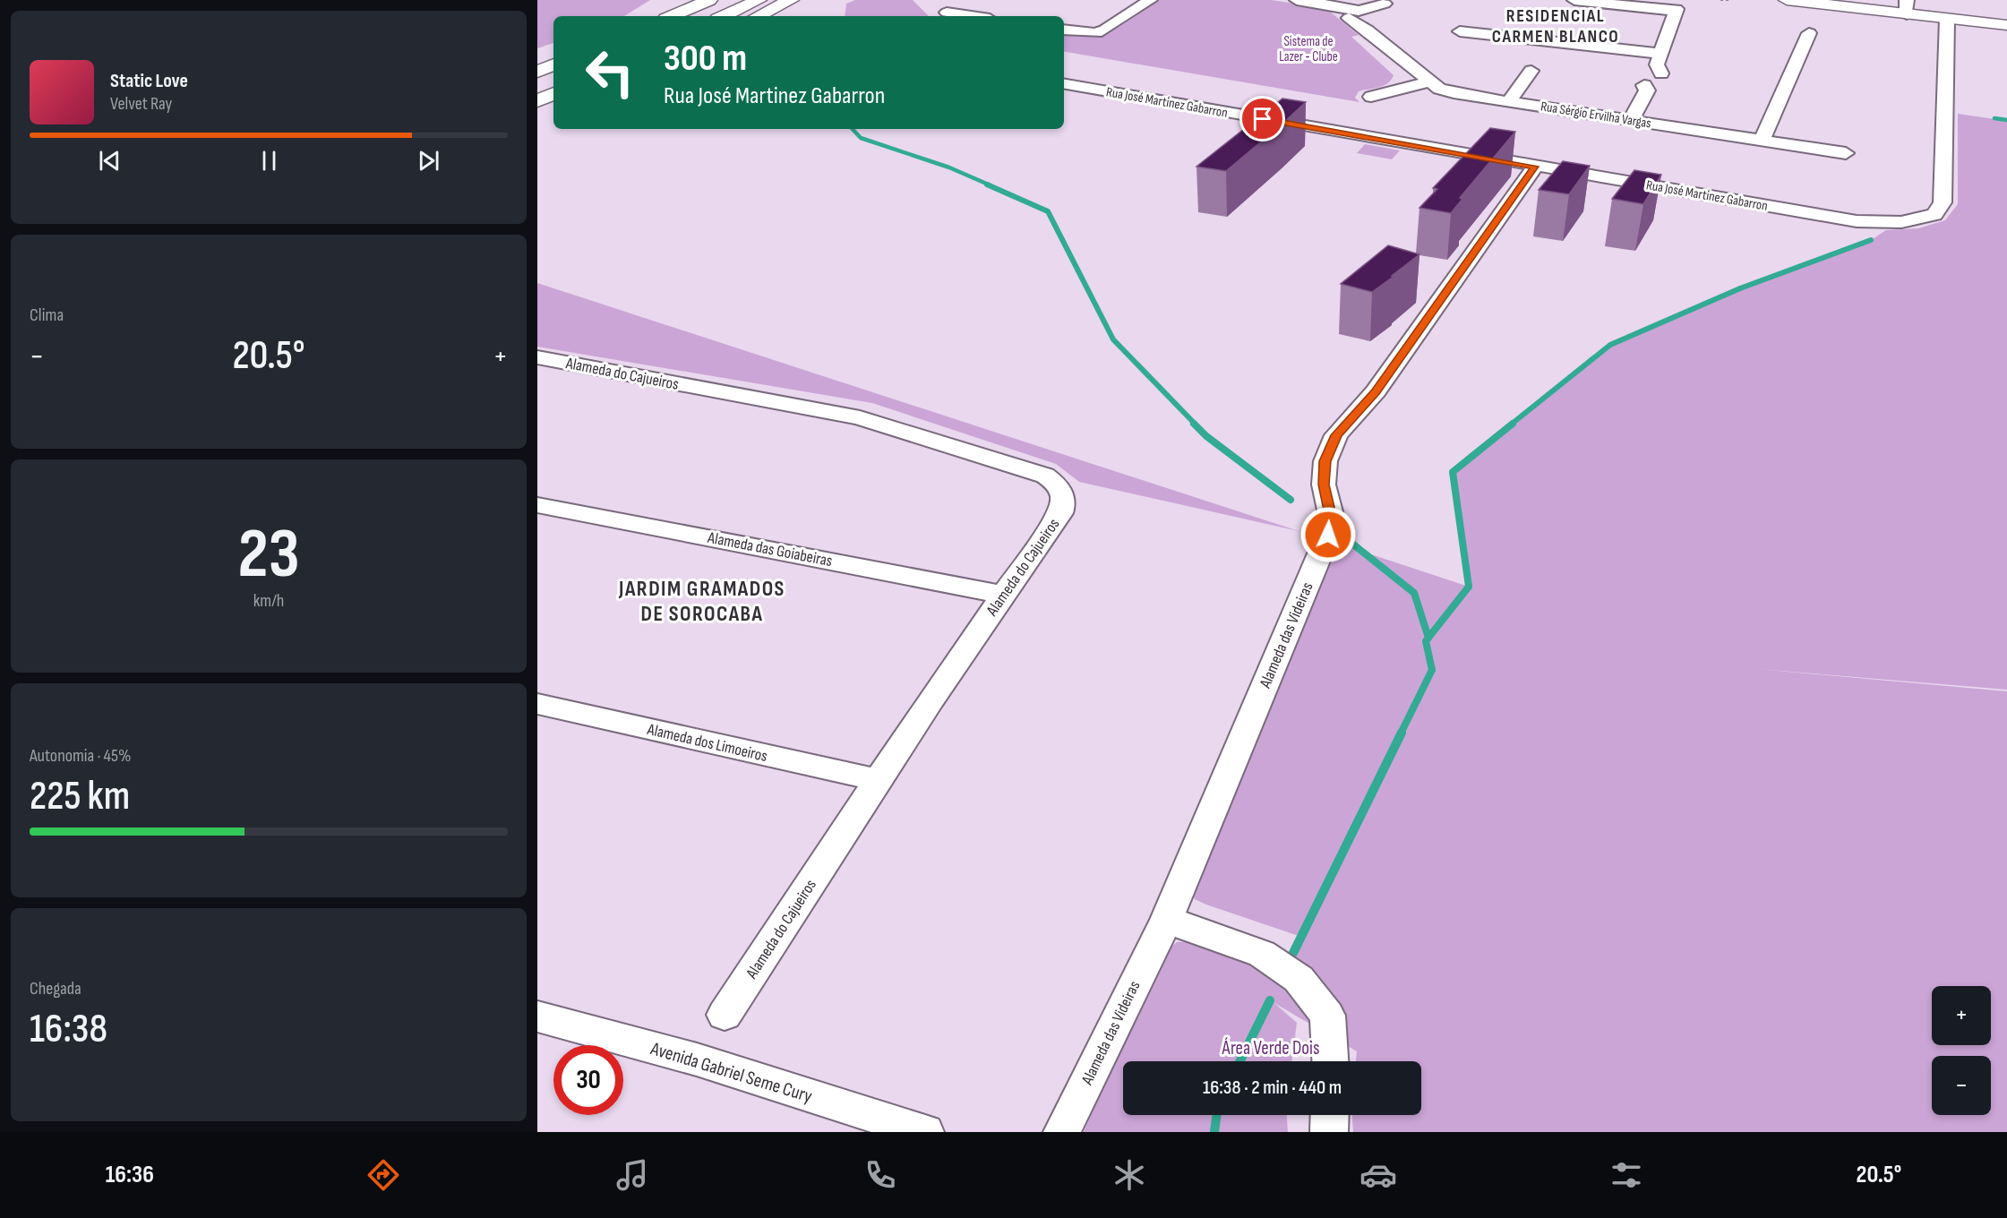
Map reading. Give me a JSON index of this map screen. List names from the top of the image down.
{
  "streets": {
    "street": [
      "Rua José Martinez Gabarron",
      "Rua Sérgio Ervilha Vargas",
      "Alameda do Cajueiros",
      "Alameda das Goiabeiras",
      "Alameda das Videiras",
      "Alameda dos Limoeiros",
      "Avenida Gabriel Seme Cury"
    ]
  },
  "crossings": [
    ["Rua José Martinez Gabarron", "Alameda das Videiras"],
    ["Alameda do Cajueiros", "Alameda das Goiabeiras"],
    ["Alameda do Cajueiros", "Alameda dos Limoeiros"]
  ],
  "districts": ["RESIDENCIAL CARMEN BLANCO", "JARDIM GRAMADOS DE SOROCABA"],
  "parks": ["Sistema de Lazer - Clube", "Área Verde Dois"],
  "page": {
    "turn": ["300 m", "Rua José Martinez Gabarron"],
    "song": ["Static Love", "Velvet Ray"],
    "tile": [
      "Clima",
      ["23", "km/h"],
      ["Autonomia · 45%", "225 km"],
      ["Chegada", "16:38"]
    ],
    "heat": ["−", "20.5°", "+"],
    "map_buttons": ["+", "−"],
    "limit": "30",
    "trip": "16:38 · 2 min · 440 m",
    "tabs": ["16:36", "20.5°"]
  }
}
